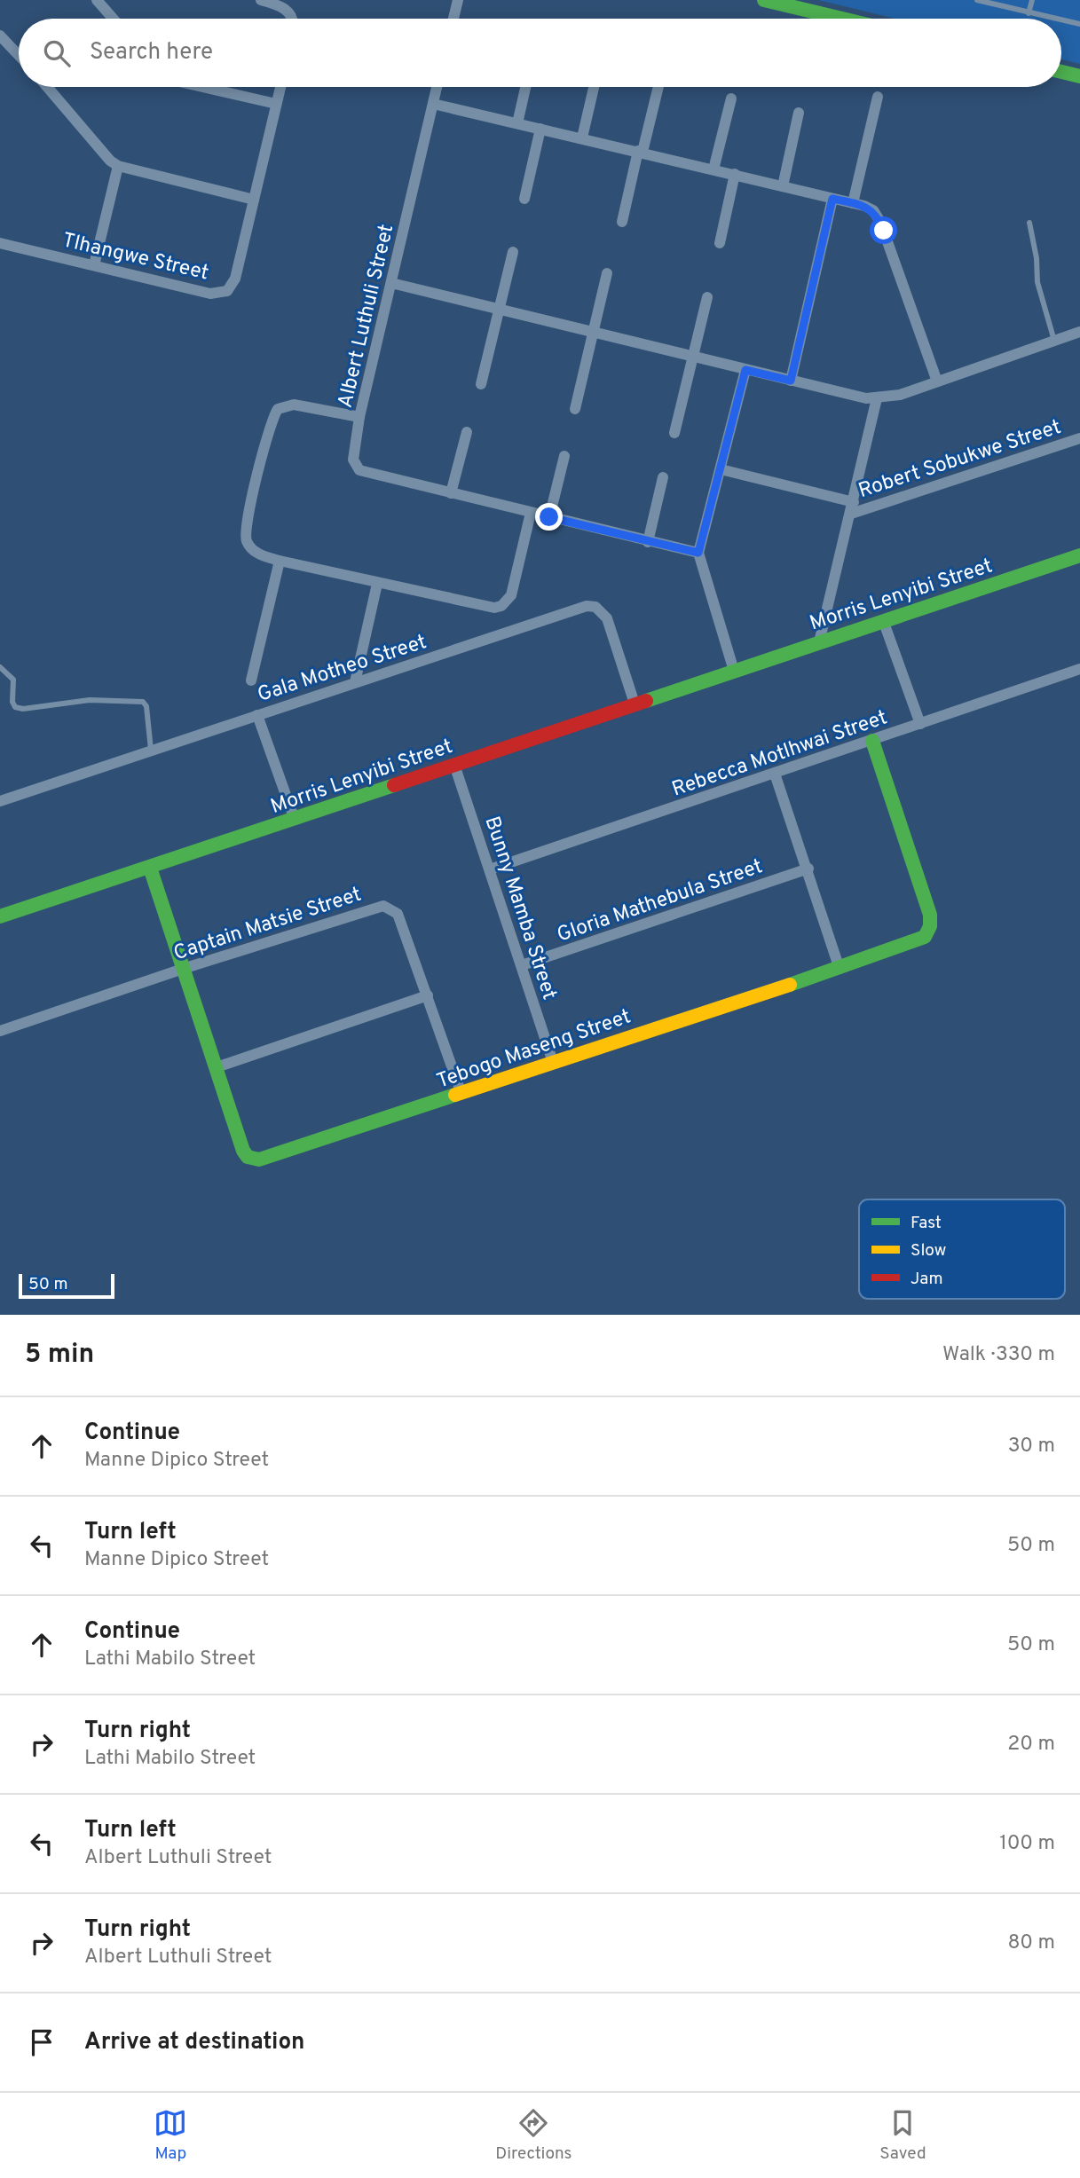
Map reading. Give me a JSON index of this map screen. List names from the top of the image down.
{
  "streets": {
    "street": [
      "Tlhangwe Street",
      "Albert Luthuli Street",
      "Robert Sobukwe Street",
      "Morris Lenyibi Street",
      "Gala Motheo Street",
      "Rebecca Motlhwai Street",
      "Gloria Mathebula Street",
      "Bunny Mamba Street",
      "Captain Matsie Street",
      "Tebogo Maseng Street"
    ]
  },
  "crossings": [
    ["Morris Lenyibi Street", "Gala Motheo Street"],
    ["Morris Lenyibi Street", "Bunny Mamba Street"],
    ["Morris Lenyibi Street", "Tebogo Maseng Street"],
    ["Rebecca Motlhwai Street", "Bunny Mamba Street"],
    ["Rebecca Motlhwai Street", "Tebogo Maseng Street"],
    ["Gloria Mathebula Street", "Bunny Mamba Street"],
    ["Bunny Mamba Street", "Tebogo Maseng Street"],
    ["Captain Matsie Street", "Tebogo Maseng Street"]
  ],
  "legend": ["Fast", "Slow", "Jam"],
  "scale_bar": "50 m",
  "page": {
    "search": "Search here",
    "scale": "50 m",
    "heading": ["5 min", "Walk · 330 m"],
    "list": [
      ["Continue", "Manne Dipico Street", "30 m"],
      ["Turn left", "Manne Dipico Street", "50 m"],
      ["Continue", "Lathi Mabilo Street", "50 m"],
      ["Turn right", "Lathi Mabilo Street", "20 m"],
      ["Turn left", "Albert Luthuli Street", "100 m"],
      ["Turn right", "Albert Luthuli Street", "80 m"],
      "Arrive at destination"
    ],
    "nav": ["Map", "Directions", "Saved"]
  }
}
